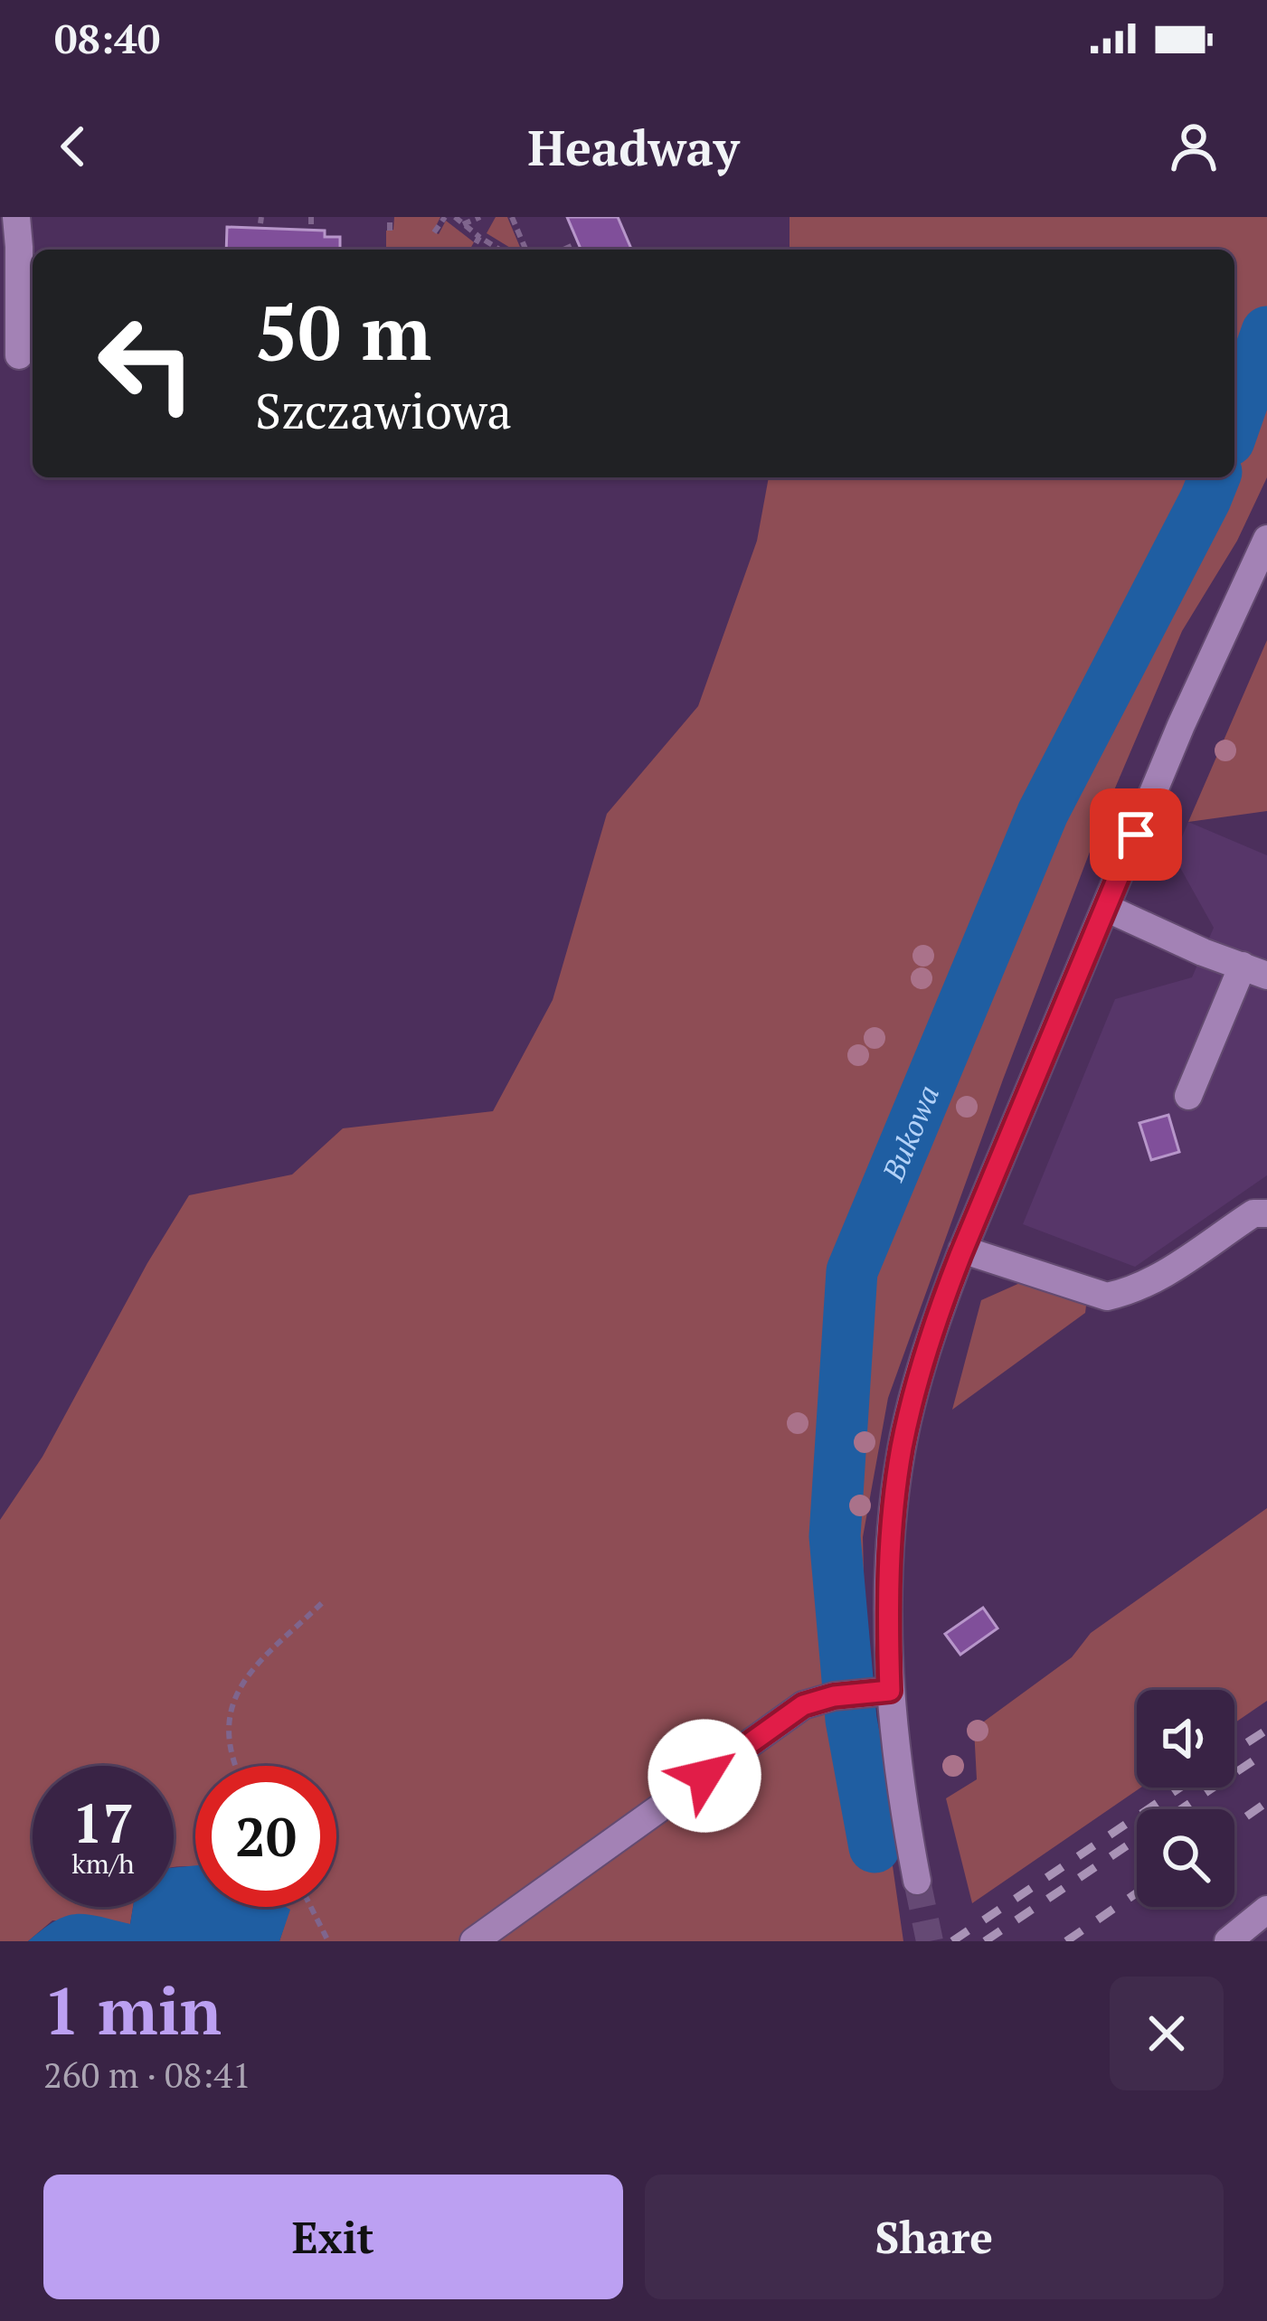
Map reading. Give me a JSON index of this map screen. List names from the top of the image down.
{
  "water": ["Bukowa"],
  "page": {
    "status": "08:40",
    "header": "Headway",
    "turn": ["50 m", "Szczawiowa"],
    "speed": "17 km/h",
    "limit": "20",
    "heading": ["1 min", "260 m · 08:41"],
    "buttons": ["Exit", "Share"]
  }
}
